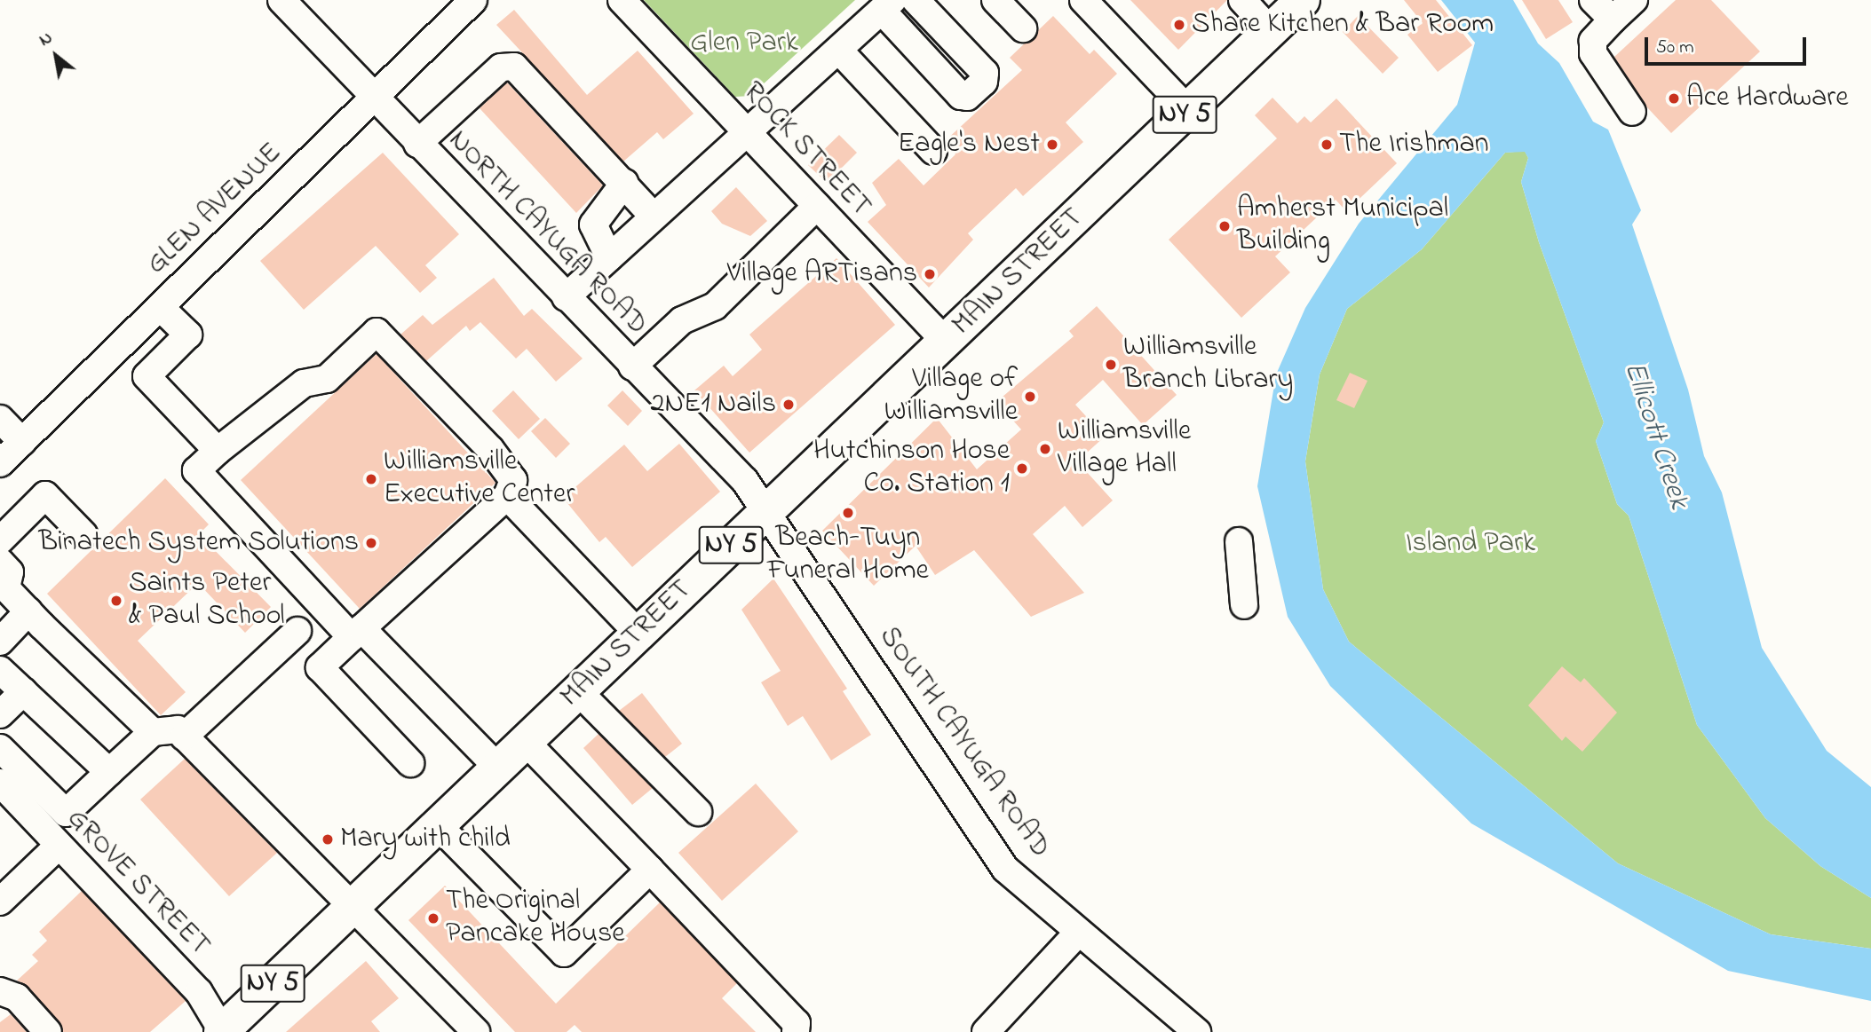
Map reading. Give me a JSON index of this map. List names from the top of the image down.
{
  "streets": {
    "main road": ["NY 5", "MAIN STREET"],
    "street": [
      "ROCK STREET",
      "GLEN AVENUE",
      "NORTH CAYUGA ROAD",
      "SOUTH CAYUGA ROAD",
      "GROVE STREET"
    ]
  },
  "crossings": [
    ["ROCK STREET", "MAIN STREET"],
    ["GLEN AVENUE", "NORTH CAYUGA ROAD"],
    ["NORTH CAYUGA ROAD", "MAIN STREET"],
    ["NORTH CAYUGA ROAD", "SOUTH CAYUGA ROAD"],
    ["MAIN STREET", "SOUTH CAYUGA ROAD"],
    ["MAIN STREET", "GROVE STREET"]
  ],
  "water": ["Ellicott Creek"],
  "parks": ["Glen Park", "Island Park"],
  "places": [
    "Share Kitchen & Bar Room",
    "Ace Hardware",
    "Eagle's Nest",
    "The Irishman",
    "Amherst Municipal Building",
    "Village ARTisans",
    "Williamsville Branch Library",
    "Village of Williamsville",
    "2NE1 Nails",
    "Williamsville Village Hall",
    "Hutchinson Hose Co. Station 1",
    "Williamsville Executive Center",
    "Beach-Tuyn Funeral Home",
    "Binatech System Solutions",
    "Saints Peter & Paul School",
    "Mary with child",
    "The Original Pancake House"
  ],
  "scale_bar": "50 m",
  "north": "top left"
}
